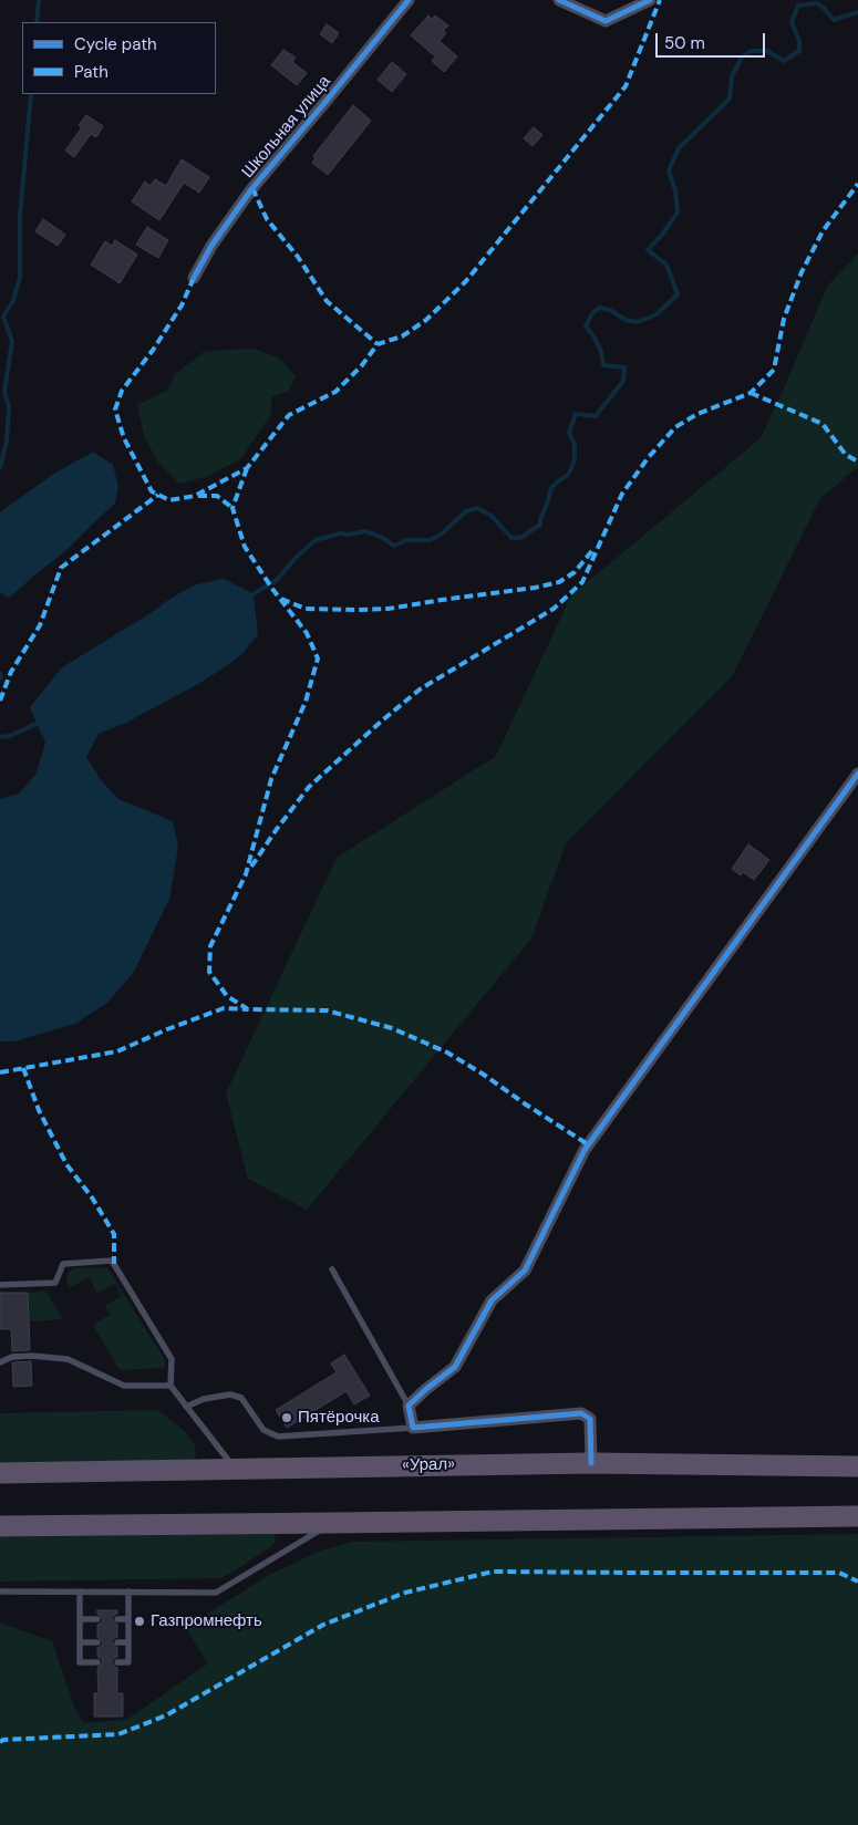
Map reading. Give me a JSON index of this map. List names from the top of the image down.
{
  "streets": {
    "highway": ["«Урал»"],
    "street": ["Школьная улица"]
  },
  "places": ["Пятёрочка", "Газпромнефть"],
  "legend": ["Cycle path", "Path"],
  "scale_bar": "50 m"
}
